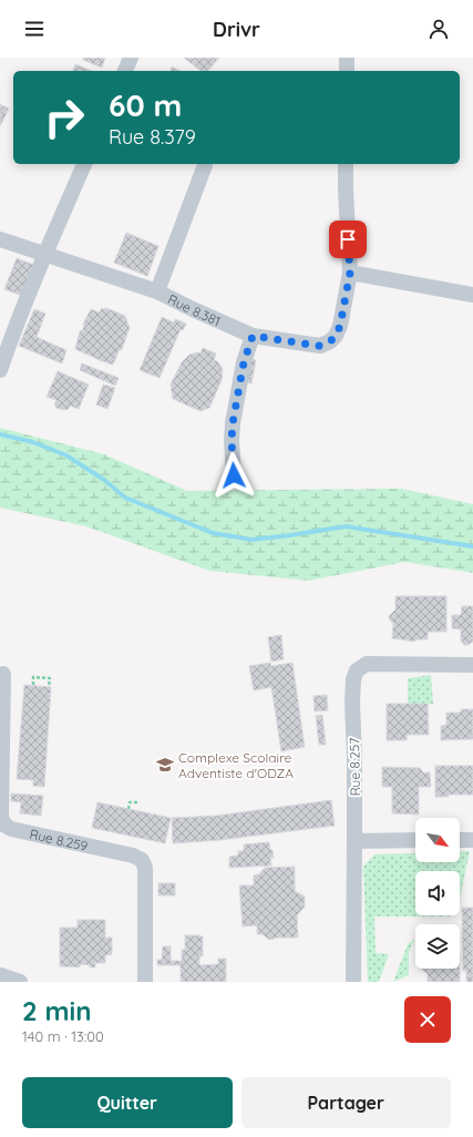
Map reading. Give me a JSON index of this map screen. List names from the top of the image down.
{
  "streets": {
    "street": ["Rue 8.381", "Rue 8.257", "Rue 8.259"]
  },
  "places": {
    "school or university": ["Complexe Scolaire Adventiste d'ODZA"]
  },
  "north": "bottom right",
  "page": {
    "header": "Drivr",
    "turn": ["60 m", "Rue 8.379"],
    "heading": ["2 min", "140 m · 13:00"],
    "buttons": ["Quitter", "Partager"]
  }
}
